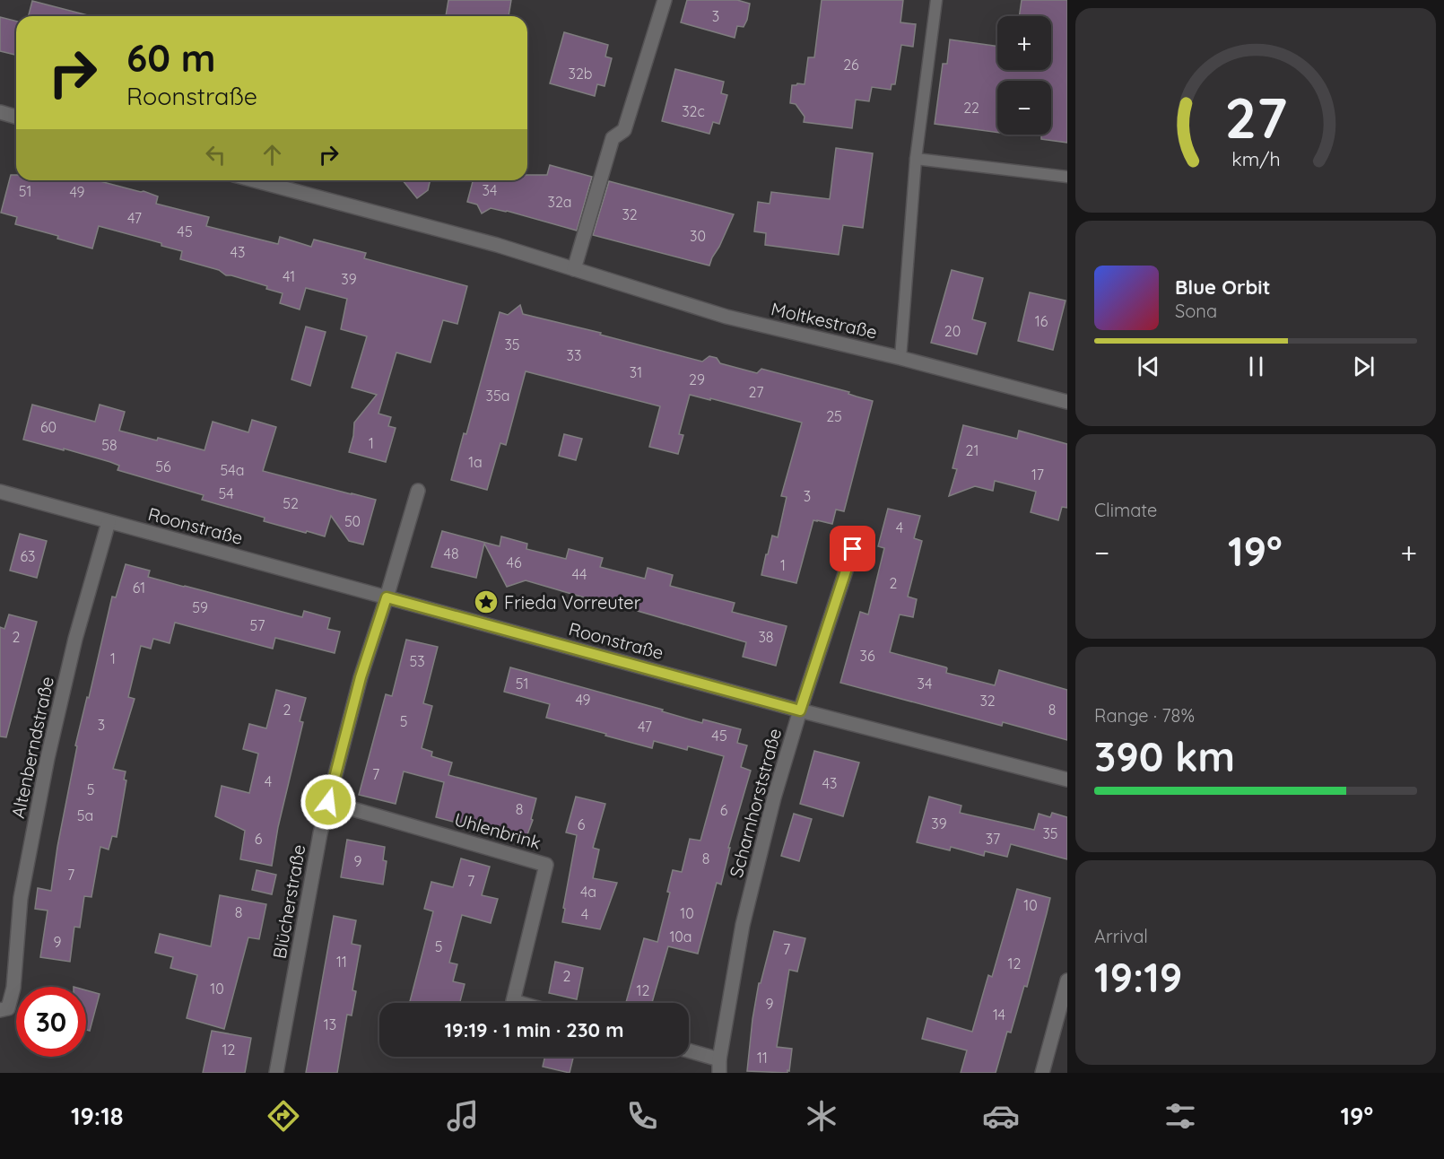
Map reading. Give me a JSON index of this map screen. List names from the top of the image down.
{
  "streets": {
    "street": [
      "Moltkestraße",
      "Roonstraße",
      "Altenberndstraße",
      "Scharnhorststraße",
      "Uhlenbrink",
      "Blücherstraße"
    ]
  },
  "crossings": [
    ["Roonstraße", "Altenberndstraße"],
    ["Roonstraße", "Scharnhorststraße"],
    ["Roonstraße", "Blücherstraße"],
    ["Uhlenbrink", "Blücherstraße"]
  ],
  "places": {
    "place": ["Frieda Vorreuter"]
  },
  "house_numbers": [
    "3",
    "26",
    "32b",
    "22",
    "32c",
    "34",
    "51",
    "49",
    "32a",
    "32",
    "47",
    "45",
    "30",
    "43",
    "41",
    "39",
    "16",
    "20",
    "35",
    "33",
    "31",
    "29",
    "27",
    "35a",
    "25",
    "60",
    "1",
    "58",
    "21",
    "1a",
    "56",
    "54a",
    "17",
    "54",
    "3",
    "52",
    "50",
    "4",
    "48",
    "63",
    "46",
    "1",
    "44",
    "2",
    "61",
    "59",
    "57",
    "2",
    "38",
    "36",
    "1",
    "53",
    "51",
    "34",
    "49",
    "32",
    "2",
    "8",
    "5",
    "3",
    "47",
    "45",
    "7",
    "4",
    "43",
    "5",
    "8",
    "6",
    "5a",
    "39",
    "6",
    "35",
    "6",
    "37",
    "8",
    "9",
    "7",
    "7",
    "4a",
    "10",
    "8",
    "10",
    "4",
    "10a",
    "9",
    "5",
    "7",
    "11",
    "12",
    "2",
    "10",
    "12",
    "9",
    "14",
    "13",
    "12",
    "11"
  ],
  "page": {
    "map_buttons": ["+", "−"],
    "turn": ["60 m", "Roonstraße"],
    "song": ["Blue Orbit", "Sona"],
    "tile": [
      "Climate",
      ["Range · 78%", "390 km"],
      ["Arrival", "19:19"]
    ],
    "heat": ["−", "19°", "+"],
    "limit": "30",
    "trip": "19:19 · 1 min · 230 m",
    "tabs": ["19:18", "19°"],
    "gauge": ["27", "km/h"]
  }
}
